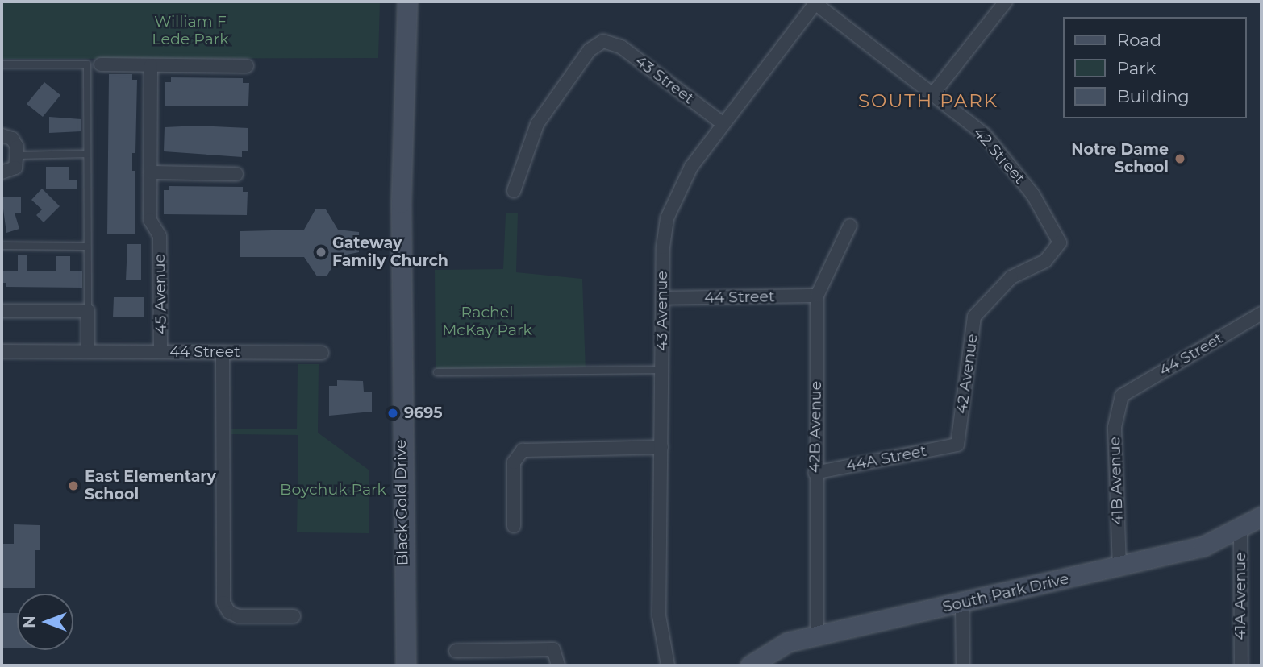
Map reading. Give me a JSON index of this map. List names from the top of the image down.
{
  "streets": {
    "main road": ["Black Gold Drive", "South Park Drive"],
    "street": [
      "43 Street",
      "42 Street",
      "45 Avenue",
      "44 Street",
      "43 Avenue",
      "42 Avenue",
      "42B Avenue",
      "44A Street",
      "41B Avenue",
      "41A Avenue"
    ]
  },
  "crossings": [
    ["43 Street", "43 Avenue"],
    ["42 Street", "43 Avenue"],
    ["42 Street", "42 Avenue"],
    ["45 Avenue", "44 Street"],
    ["44 Street", "43 Avenue"],
    ["44 Street", "42B Avenue"],
    ["44 Street", "41B Avenue"],
    ["42 Avenue", "44A Street"],
    ["42B Avenue", "44A Street"],
    ["42B Avenue", "South Park Drive"],
    ["41B Avenue", "South Park Drive"],
    ["South Park Drive", "41A Avenue"]
  ],
  "districts": ["SOUTH PARK"],
  "parks": ["William F Lede Park", "Rachel McKay Park", "Boychuk Park"],
  "places": [
    "Notre Dame School",
    "Gateway Family Church",
    "9695",
    "East Elementary School"
  ],
  "legend": ["Road", "Park", "Building"],
  "north": "left"
}
